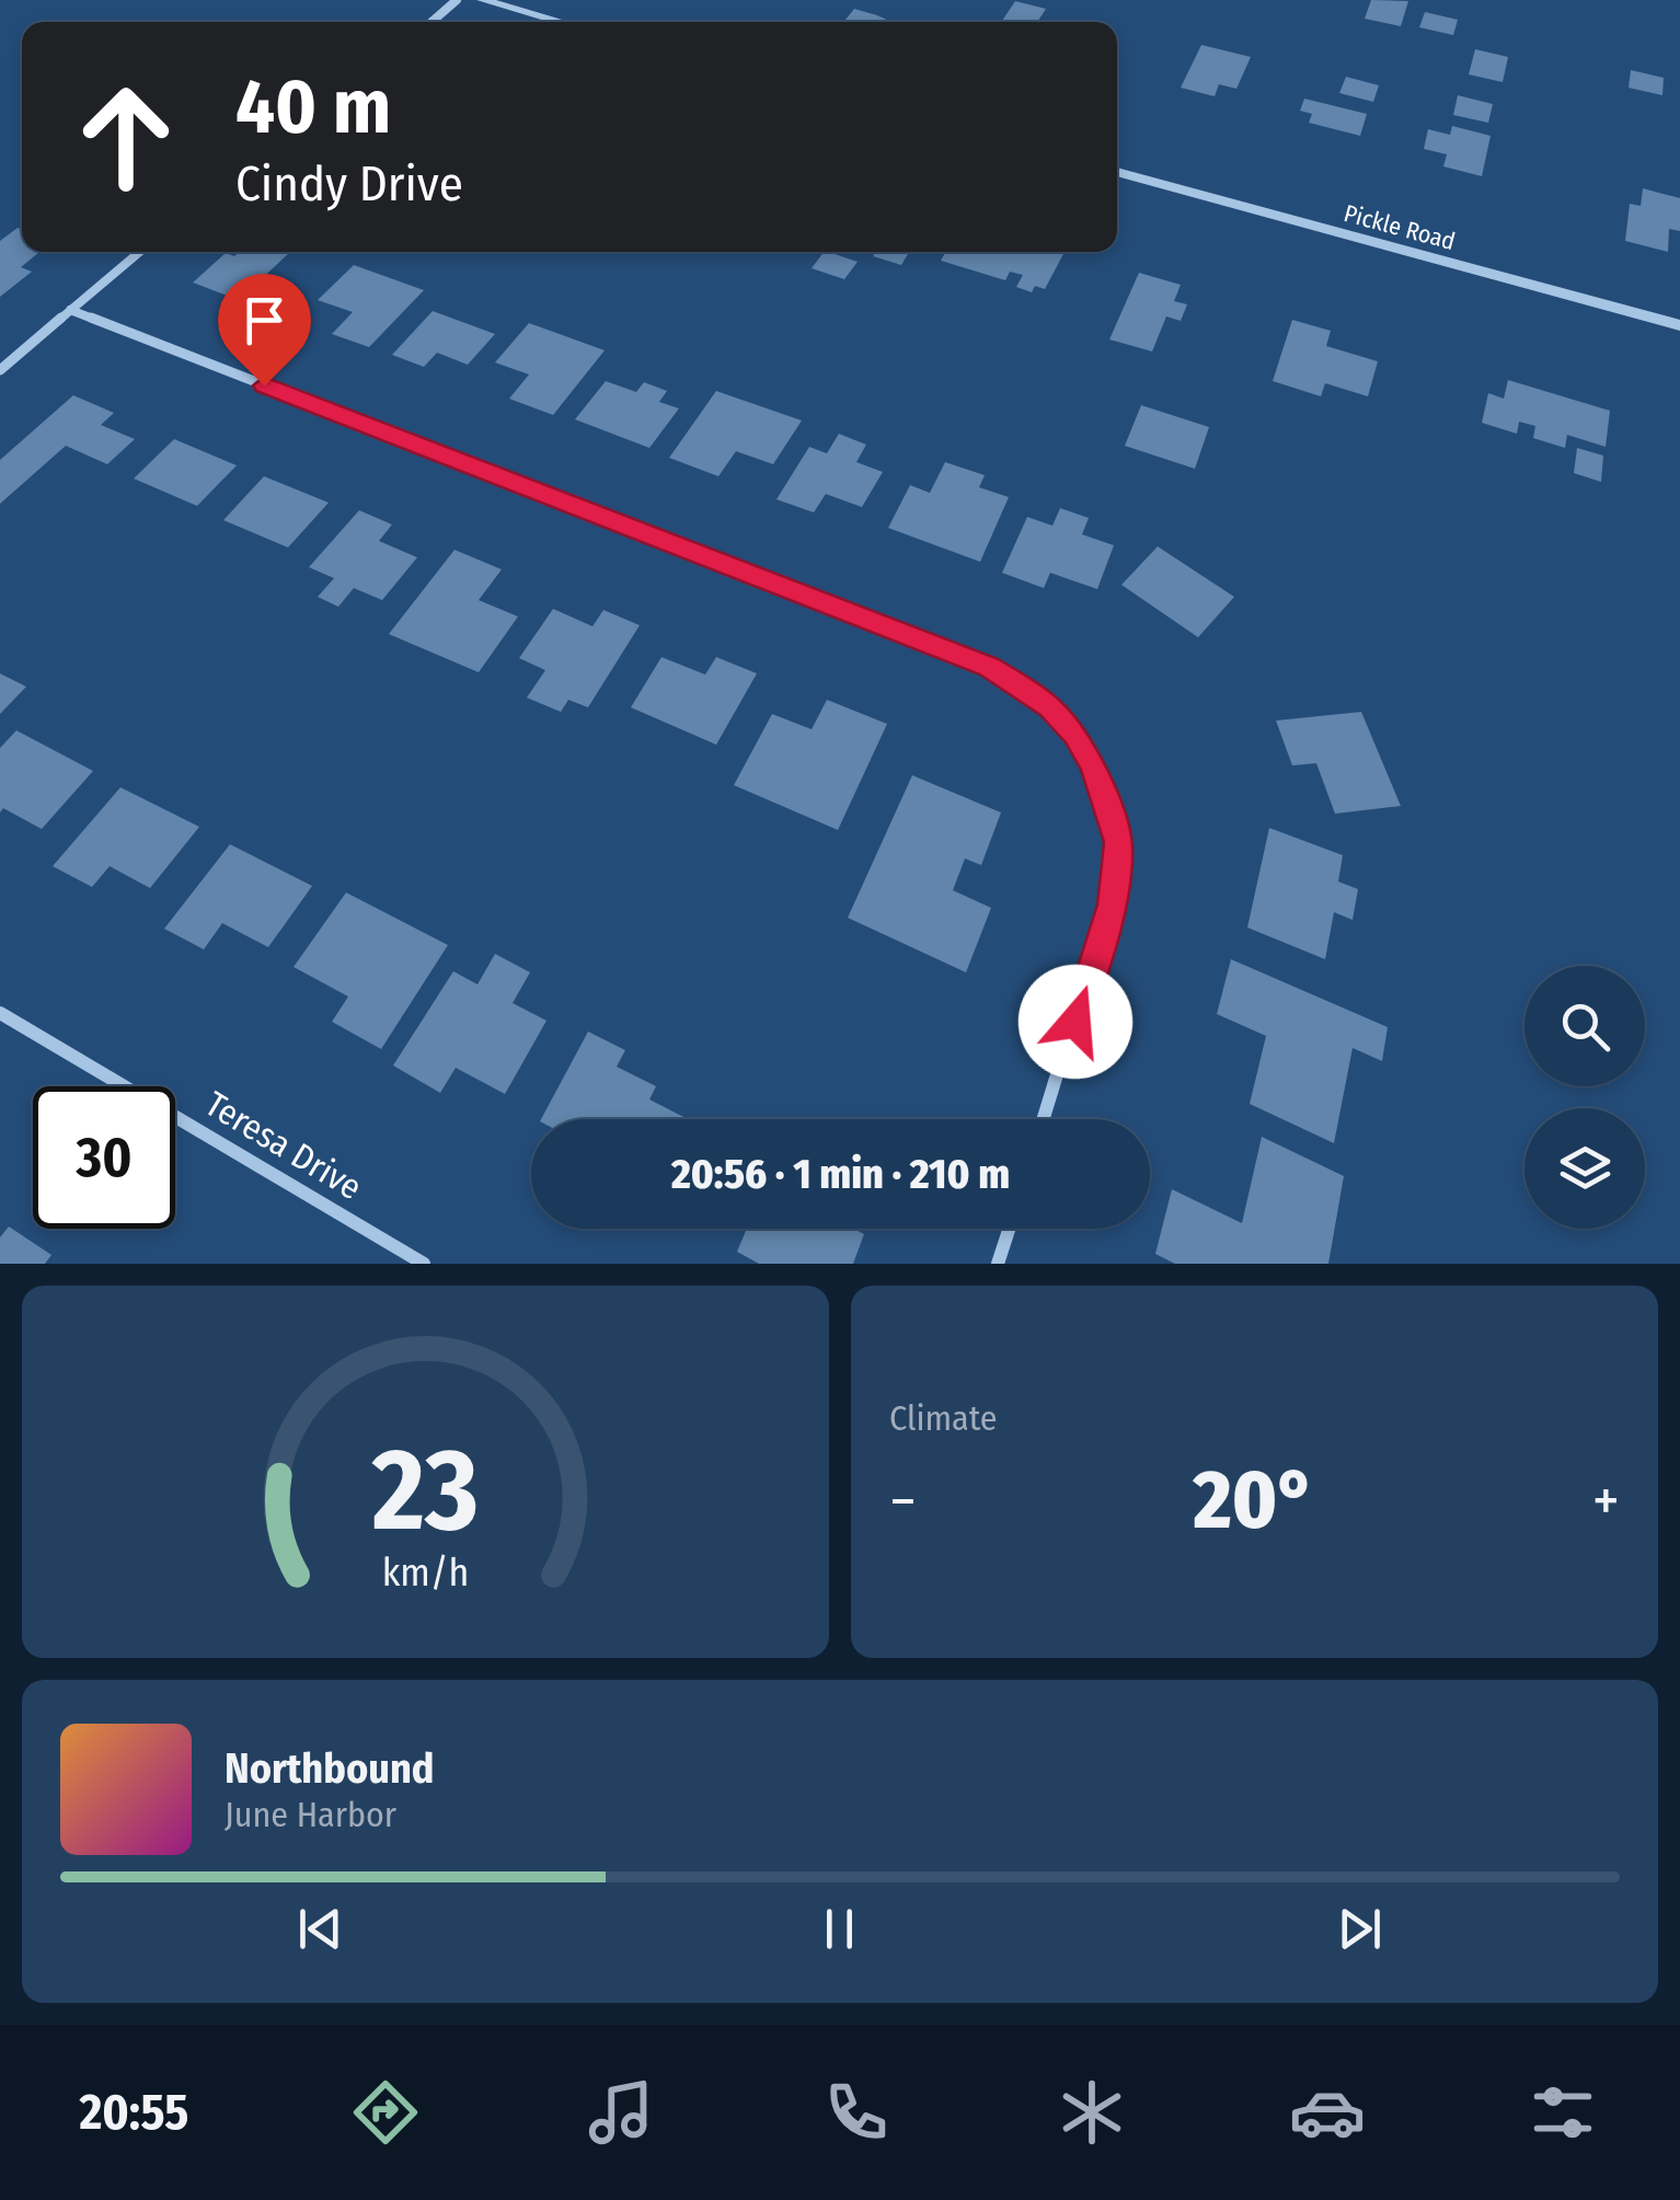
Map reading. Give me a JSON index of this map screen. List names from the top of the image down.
{
  "streets": {
    "street": ["Pickle Road", "Teresa Drive"]
  },
  "page": {
    "turn": ["40 m", "Cindy Drive"],
    "limit": "30",
    "trip": "20:56 · 1 min · 210 m",
    "tile": "Climate",
    "heat": ["−", "20°", "+"],
    "song": ["Northbound", "June Harbor"],
    "tabs": "20:55",
    "gauge": ["23", "km/h"]
  }
}
